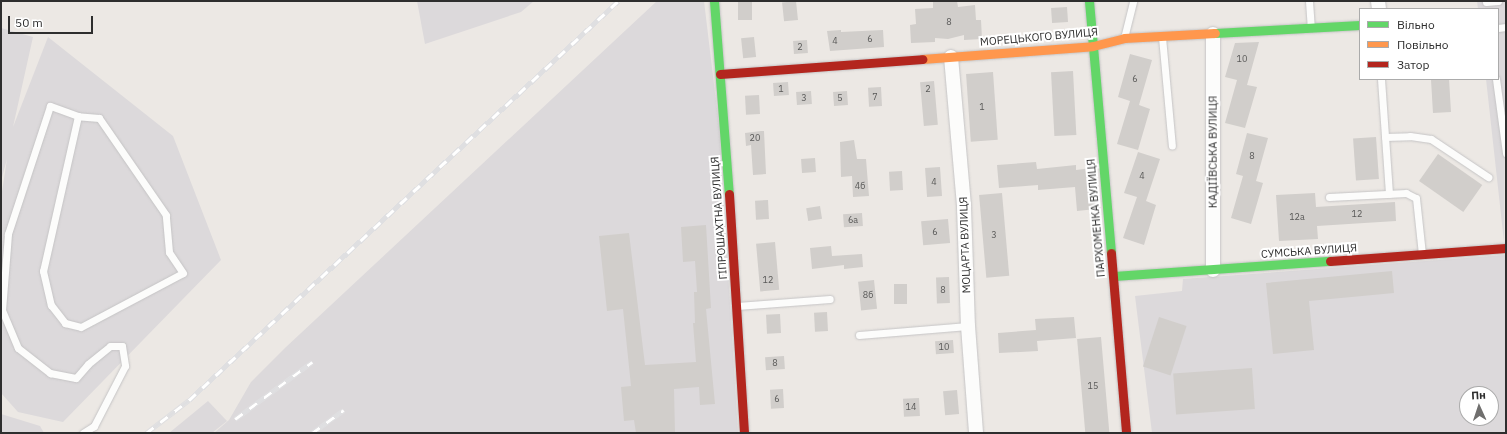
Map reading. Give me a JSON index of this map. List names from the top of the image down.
{
  "streets": {
    "street": [
      "МОРЕЦЬКОГО ВУЛИЦЯ",
      "КАДІЇВСЬКА ВУЛИЦЯ",
      "ГІПРОШАХТНА ВУЛИЦЯ",
      "ПАРХОМЕНКА ВУЛИЦЯ",
      "МОЦАРТА ВУЛИЦЯ",
      "СУМСЬКА ВУЛИЦЯ"
    ]
  },
  "crossings": [
    ["МОРЕЦЬКОГО ВУЛИЦЯ", "КАДІЇВСЬКА ВУЛИЦЯ"],
    ["МОРЕЦЬКОГО ВУЛИЦЯ", "ГІПРОШАХТНА ВУЛИЦЯ"],
    ["МОРЕЦЬКОГО ВУЛИЦЯ", "ПАРХОМЕНКА ВУЛИЦЯ"],
    ["МОРЕЦЬКОГО ВУЛИЦЯ", "МОЦАРТА ВУЛИЦЯ"],
    ["КАДІЇВСЬКА ВУЛИЦЯ", "СУМСЬКА ВУЛИЦЯ"],
    ["ПАРХОМЕНКА ВУЛИЦЯ", "СУМСЬКА ВУЛИЦЯ"]
  ],
  "house_numbers": [
    "8",
    "6",
    "4",
    "2",
    "10",
    "6",
    "1",
    "2",
    "7",
    "3",
    "5",
    "1",
    "20",
    "8",
    "4",
    "4",
    "4б",
    "12",
    "12а",
    "6а",
    "6",
    "3",
    "12",
    "8",
    "8б",
    "10",
    "8",
    "15",
    "6",
    "14"
  ],
  "legend": ["Вільно", "Повільно", "Затор"],
  "scale_bar": "50 m",
  "north": "top"
}
